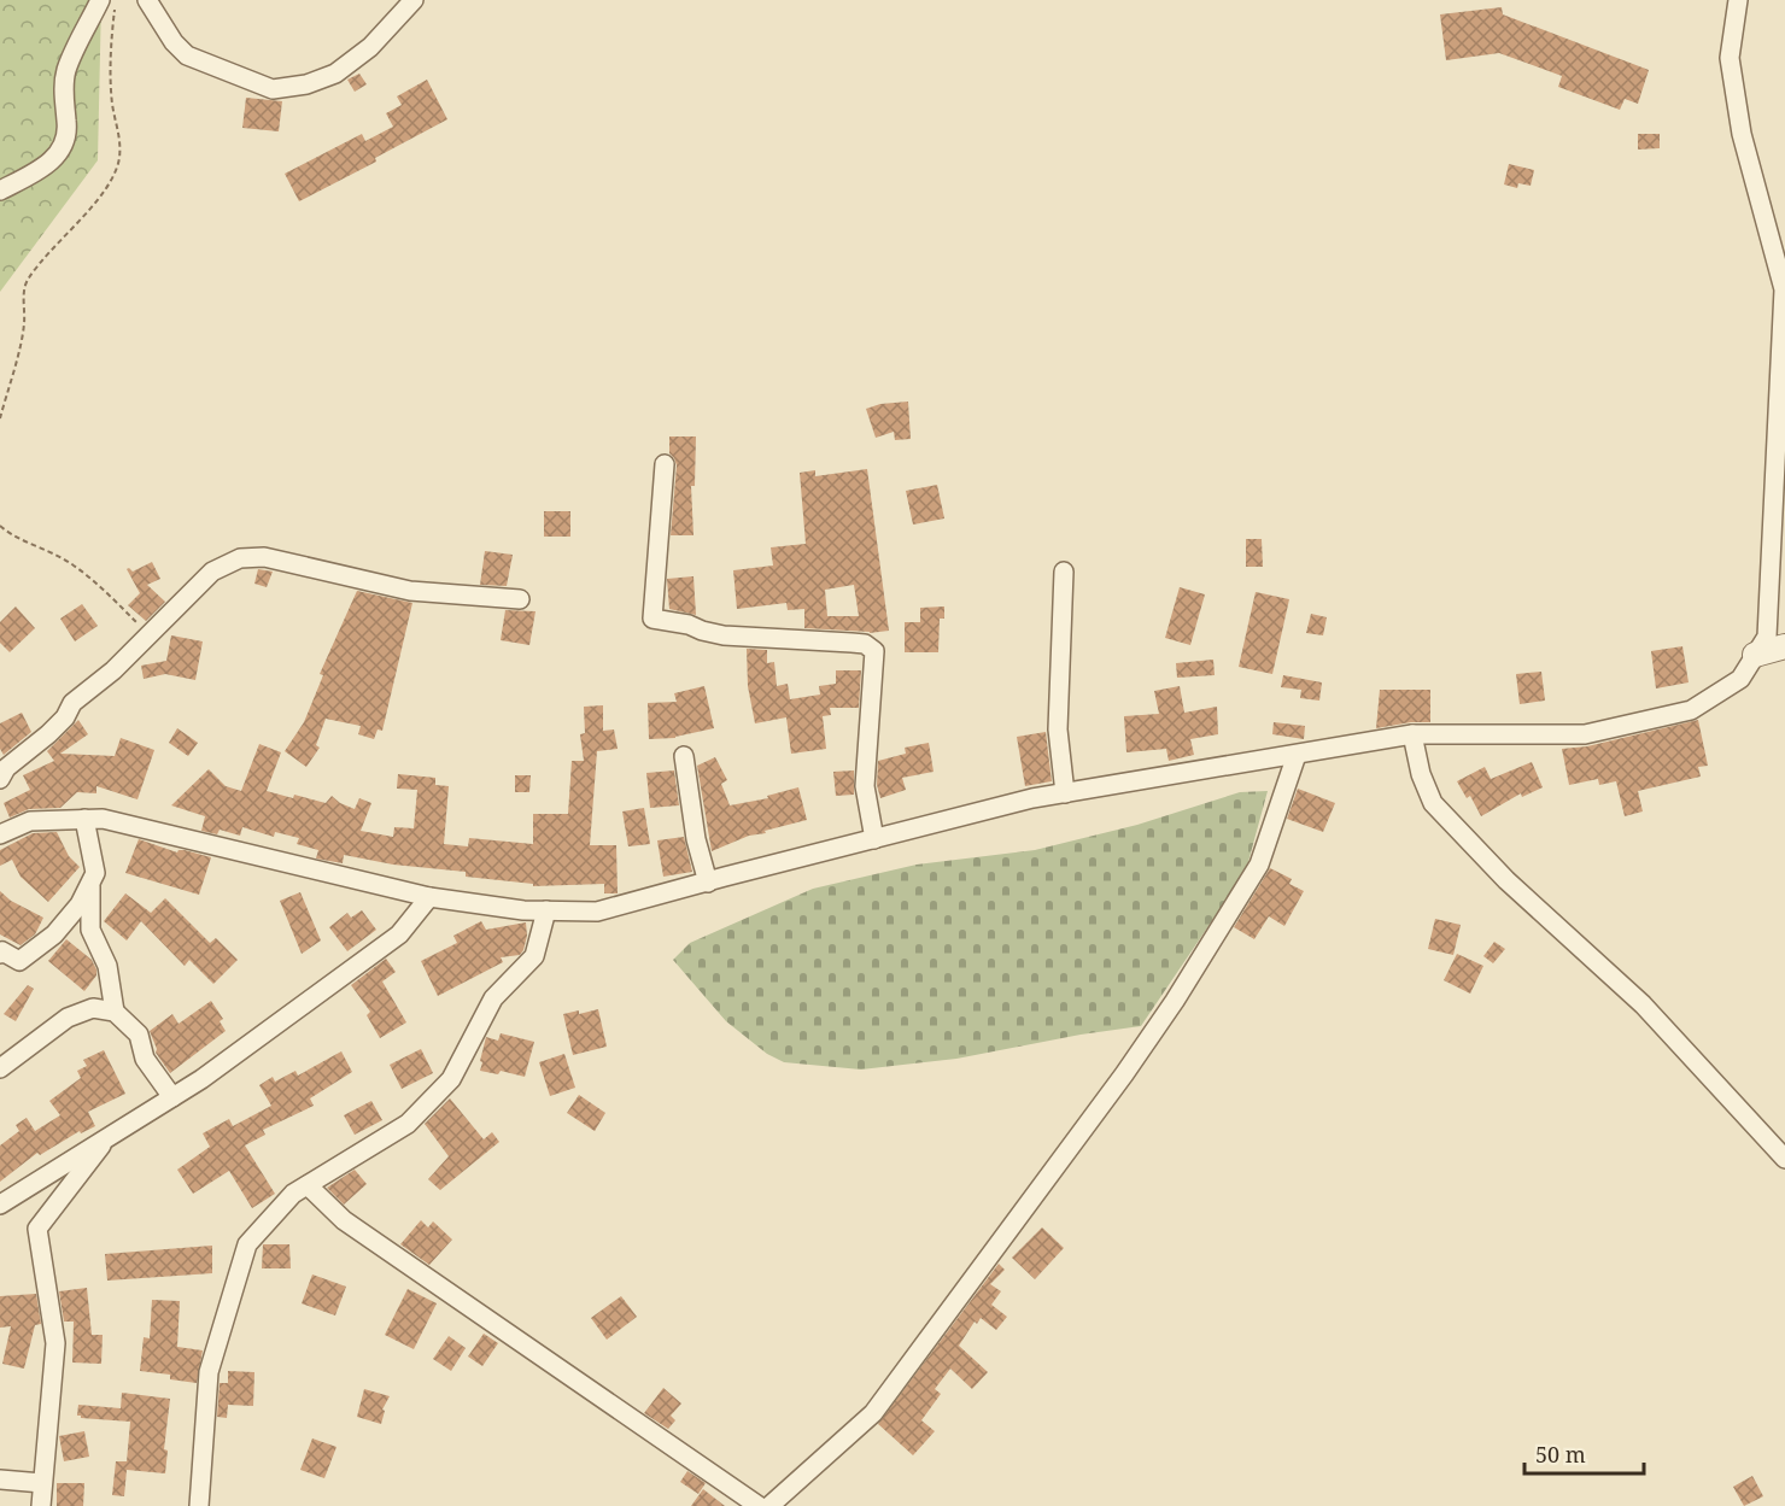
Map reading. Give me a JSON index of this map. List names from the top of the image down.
{
  "scale_bar": "50 m"
}
